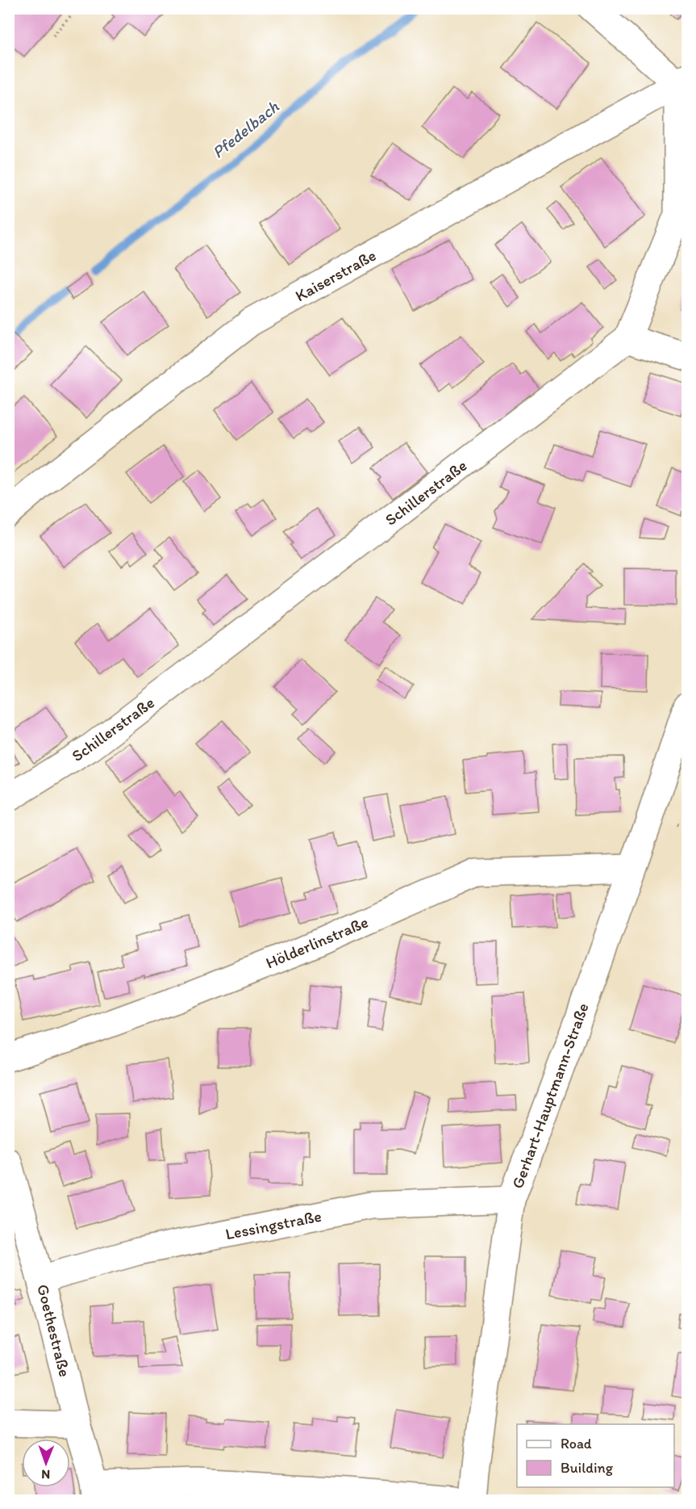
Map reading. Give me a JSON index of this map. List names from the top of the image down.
{
  "streets": {
    "street": [
      "Kaiserstraße",
      "Schillerstraße",
      "Hölderlinstraße",
      "Gerhart-Hauptmann-Straße",
      "Lessingstraße",
      "Goethestraße"
    ]
  },
  "crossings": [
    ["Hölderlinstraße", "Gerhart-Hauptmann-Straße"],
    ["Gerhart-Hauptmann-Straße", "Lessingstraße"],
    ["Lessingstraße", "Goethestraße"]
  ],
  "water": ["Pfedelbach"],
  "legend": ["Road", "Building"],
  "north": "bottom"
}
